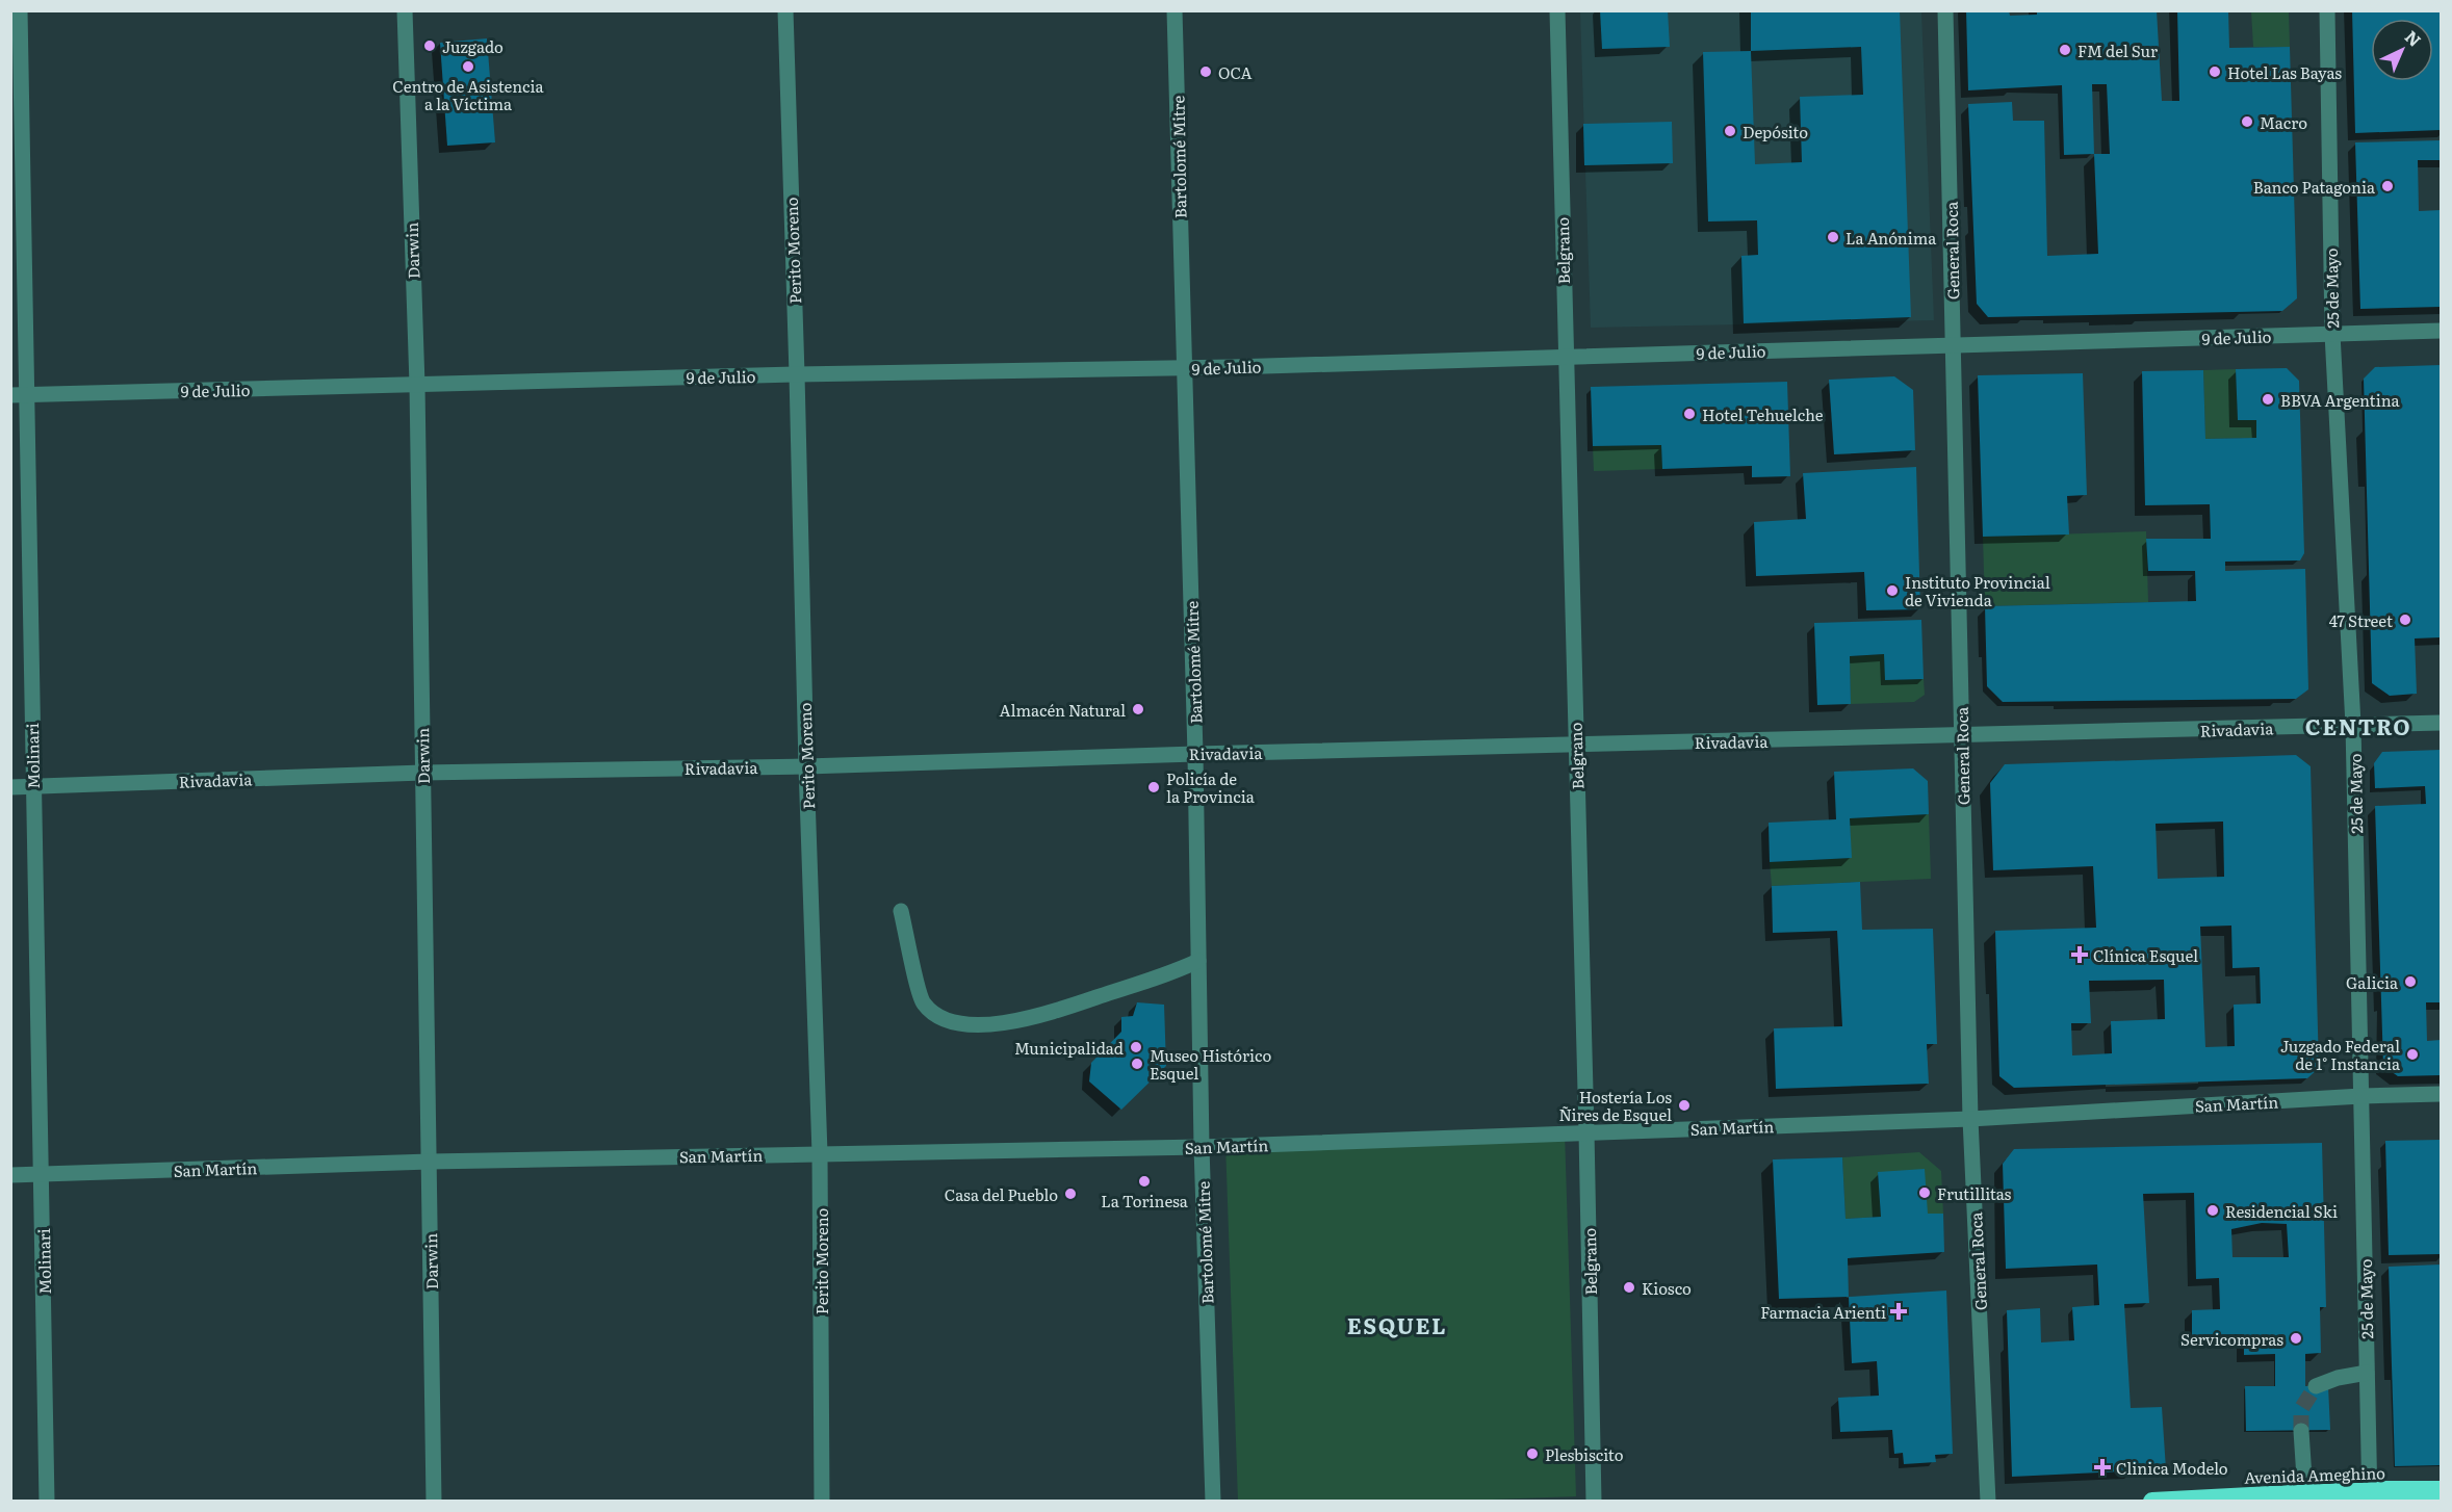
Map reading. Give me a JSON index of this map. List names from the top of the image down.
{
  "streets": {
    "highway": ["Avenida Ameghino"],
    "street": [
      "Bartolomé Mitre",
      "Darwin",
      "Perito Moreno",
      "Belgrano",
      "General Roca",
      "25 de Mayo",
      "9 de Julio",
      "Rivadavia",
      "Molinari",
      "San Martín"
    ]
  },
  "crossings": [
    ["Bartolomé Mitre", "9 de Julio"],
    ["Bartolomé Mitre", "Rivadavia"],
    ["Bartolomé Mitre", "San Martín"],
    ["Darwin", "9 de Julio"],
    ["Darwin", "Rivadavia"],
    ["Darwin", "San Martín"],
    ["Perito Moreno", "9 de Julio"],
    ["Perito Moreno", "Rivadavia"],
    ["Perito Moreno", "San Martín"],
    ["Belgrano", "9 de Julio"],
    ["Belgrano", "Rivadavia"],
    ["Belgrano", "San Martín"],
    ["General Roca", "9 de Julio"],
    ["General Roca", "Rivadavia"],
    ["General Roca", "San Martín"],
    ["25 de Mayo", "9 de Julio"],
    ["25 de Mayo", "Rivadavia"],
    ["25 de Mayo", "San Martín"],
    ["25 de Mayo", "Avenida Ameghino"],
    ["9 de Julio", "Molinari"],
    ["Rivadavia", "Molinari"],
    ["Molinari", "San Martín"]
  ],
  "districts": ["CENTRO", "ESQUEL"],
  "places": {
    "other": [
      "Juzgado",
      "FM del Sur",
      "Centro de Asistencia a la Víctima",
      "OCA",
      "Hotel Las Bayas",
      "Macro",
      "Depósito",
      "Banco Patagonia",
      "La Anónima",
      "BBVA Argentina",
      "Hotel Tehuelche",
      "Instituto Provincial de Vivienda",
      "47 Street",
      "Almacén Natural",
      "Policía de la Provincia",
      "Galicia",
      "Municipalidad",
      "Juzgado Federal de 1° Instancia",
      "Museo Histórico Esquel",
      "Hostería Los Ñires de Esquel",
      "La Torinesa",
      "Frutillitas",
      "Casa del Pueblo",
      "Residencial Ski",
      "Kiosco",
      "Servicompras",
      "Plesbiscito"
    ],
    "health": ["Clínica Esquel", "Farmacia Arienti", "Clinica Modelo"]
  },
  "north": "top right"
}
